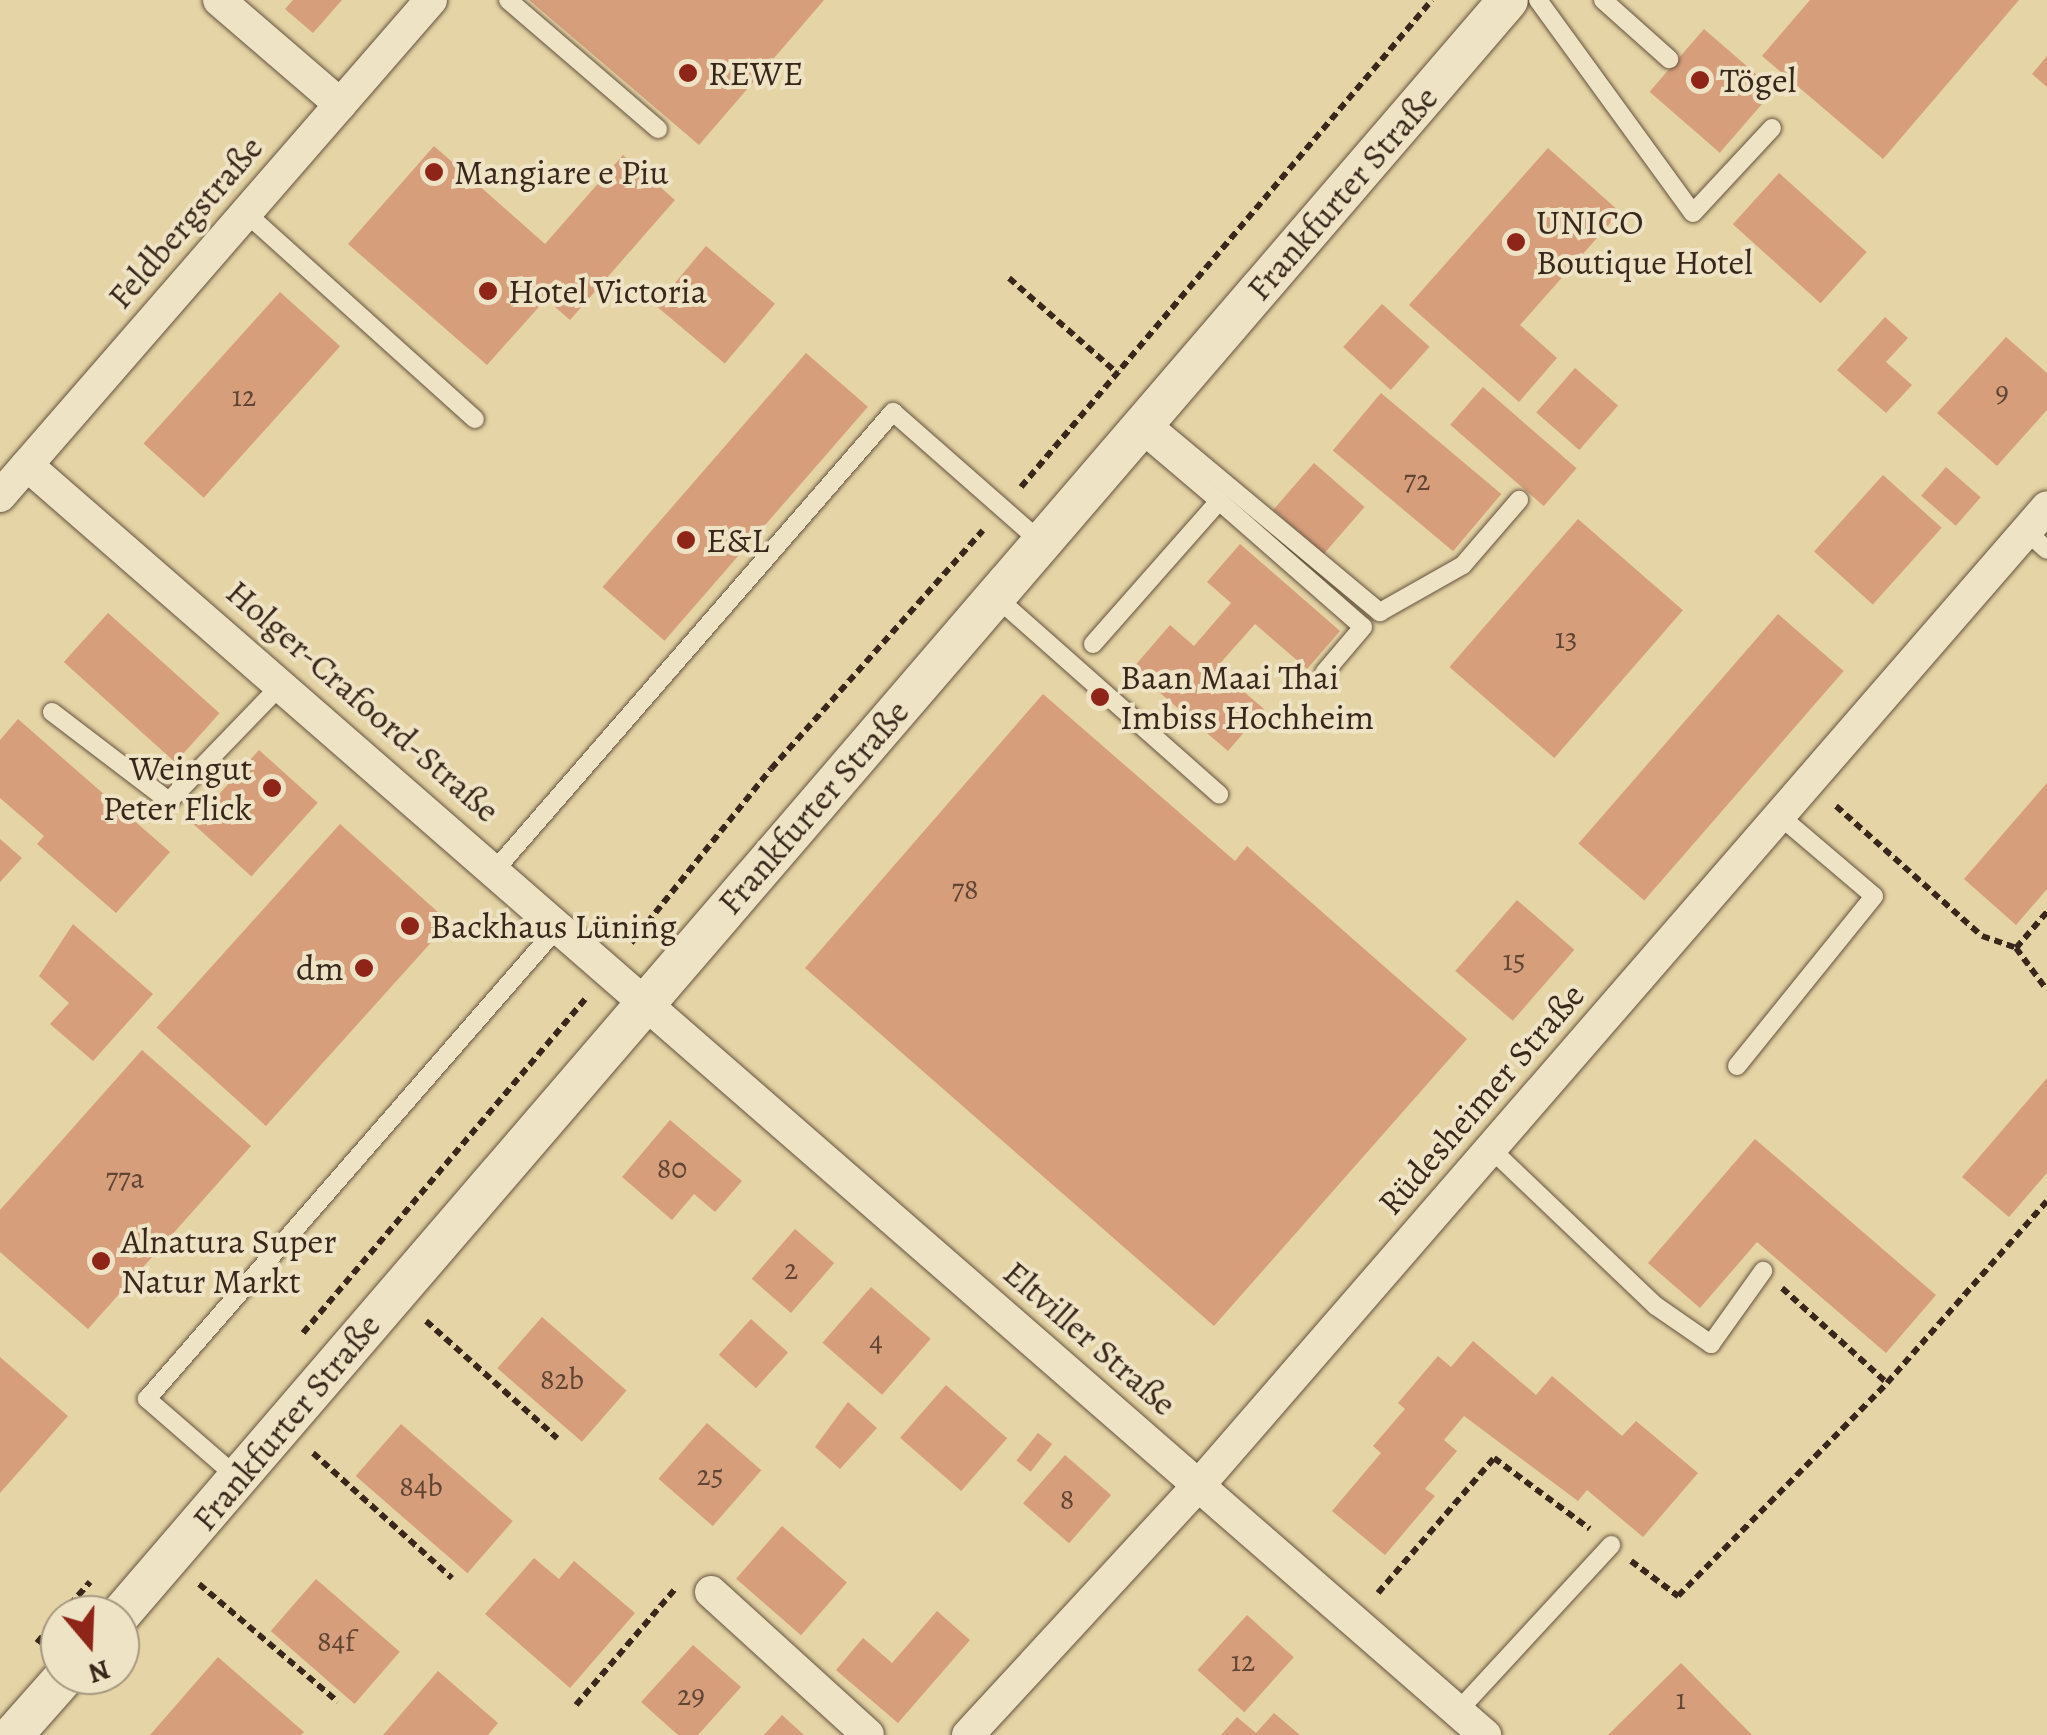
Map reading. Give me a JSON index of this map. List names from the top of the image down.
{
  "streets": {
    "street": [
      "Frankfurter Straße",
      "Feldbergstraße",
      "Holger-Crafoord-Straße",
      "Rüdesheimer Straße",
      "Eltviller Straße"
    ]
  },
  "crossings": [
    ["Frankfurter Straße", "Holger-Crafoord-Straße"],
    ["Frankfurter Straße", "Eltviller Straße"],
    ["Feldbergstraße", "Holger-Crafoord-Straße"],
    ["Holger-Crafoord-Straße", "Eltviller Straße"],
    ["Rüdesheimer Straße", "Eltviller Straße"]
  ],
  "places": [
    "REWE",
    "Tögel",
    "Mangiare e Piu",
    "UNICO Boutique Hotel",
    "Hotel Victoria",
    "E&L",
    "Baan Maai Thai Imbiss Hochheim",
    "Weingut Peter Flick",
    "Backhaus Lüning",
    "dm",
    "Alnatura Super Natur Markt"
  ],
  "house_numbers": [
    "9",
    "12",
    "72",
    "13",
    "78",
    "15",
    "80",
    "77a",
    "2",
    "4",
    "82b",
    "25",
    "84b",
    "8",
    "84f",
    "12",
    "29",
    "1"
  ],
  "north": "bottom"
}
